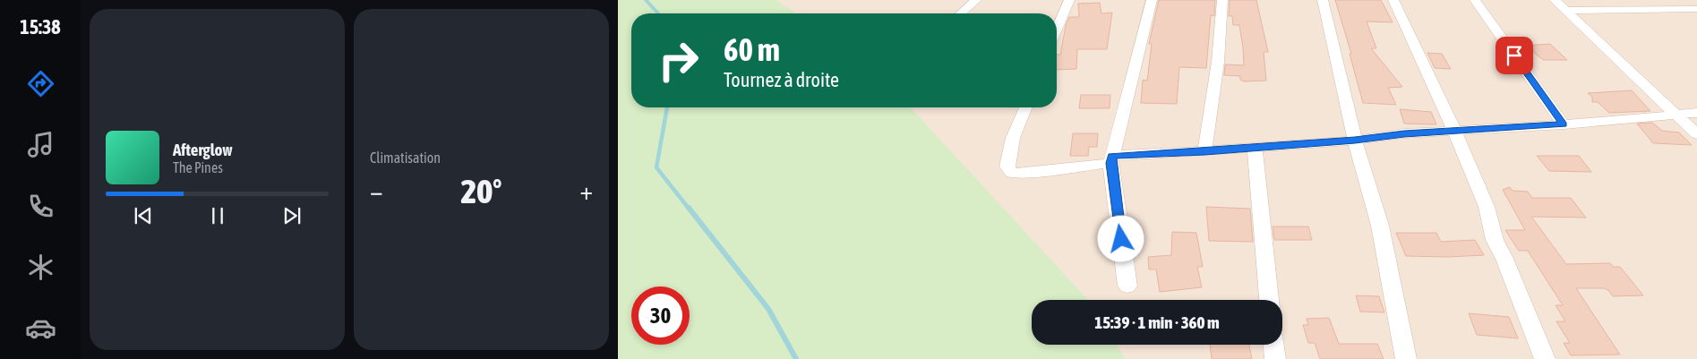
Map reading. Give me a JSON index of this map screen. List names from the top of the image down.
{
  "page": {
    "tabs": "15:38",
    "tile": "Climatisation",
    "turn": ["60 m", "Tournez à droite"],
    "song": ["Afterglow", "The Pines"],
    "heat": ["−", "20°", "+"],
    "limit": "30",
    "trip": "15:39 · 1 min · 360 m"
  }
}
